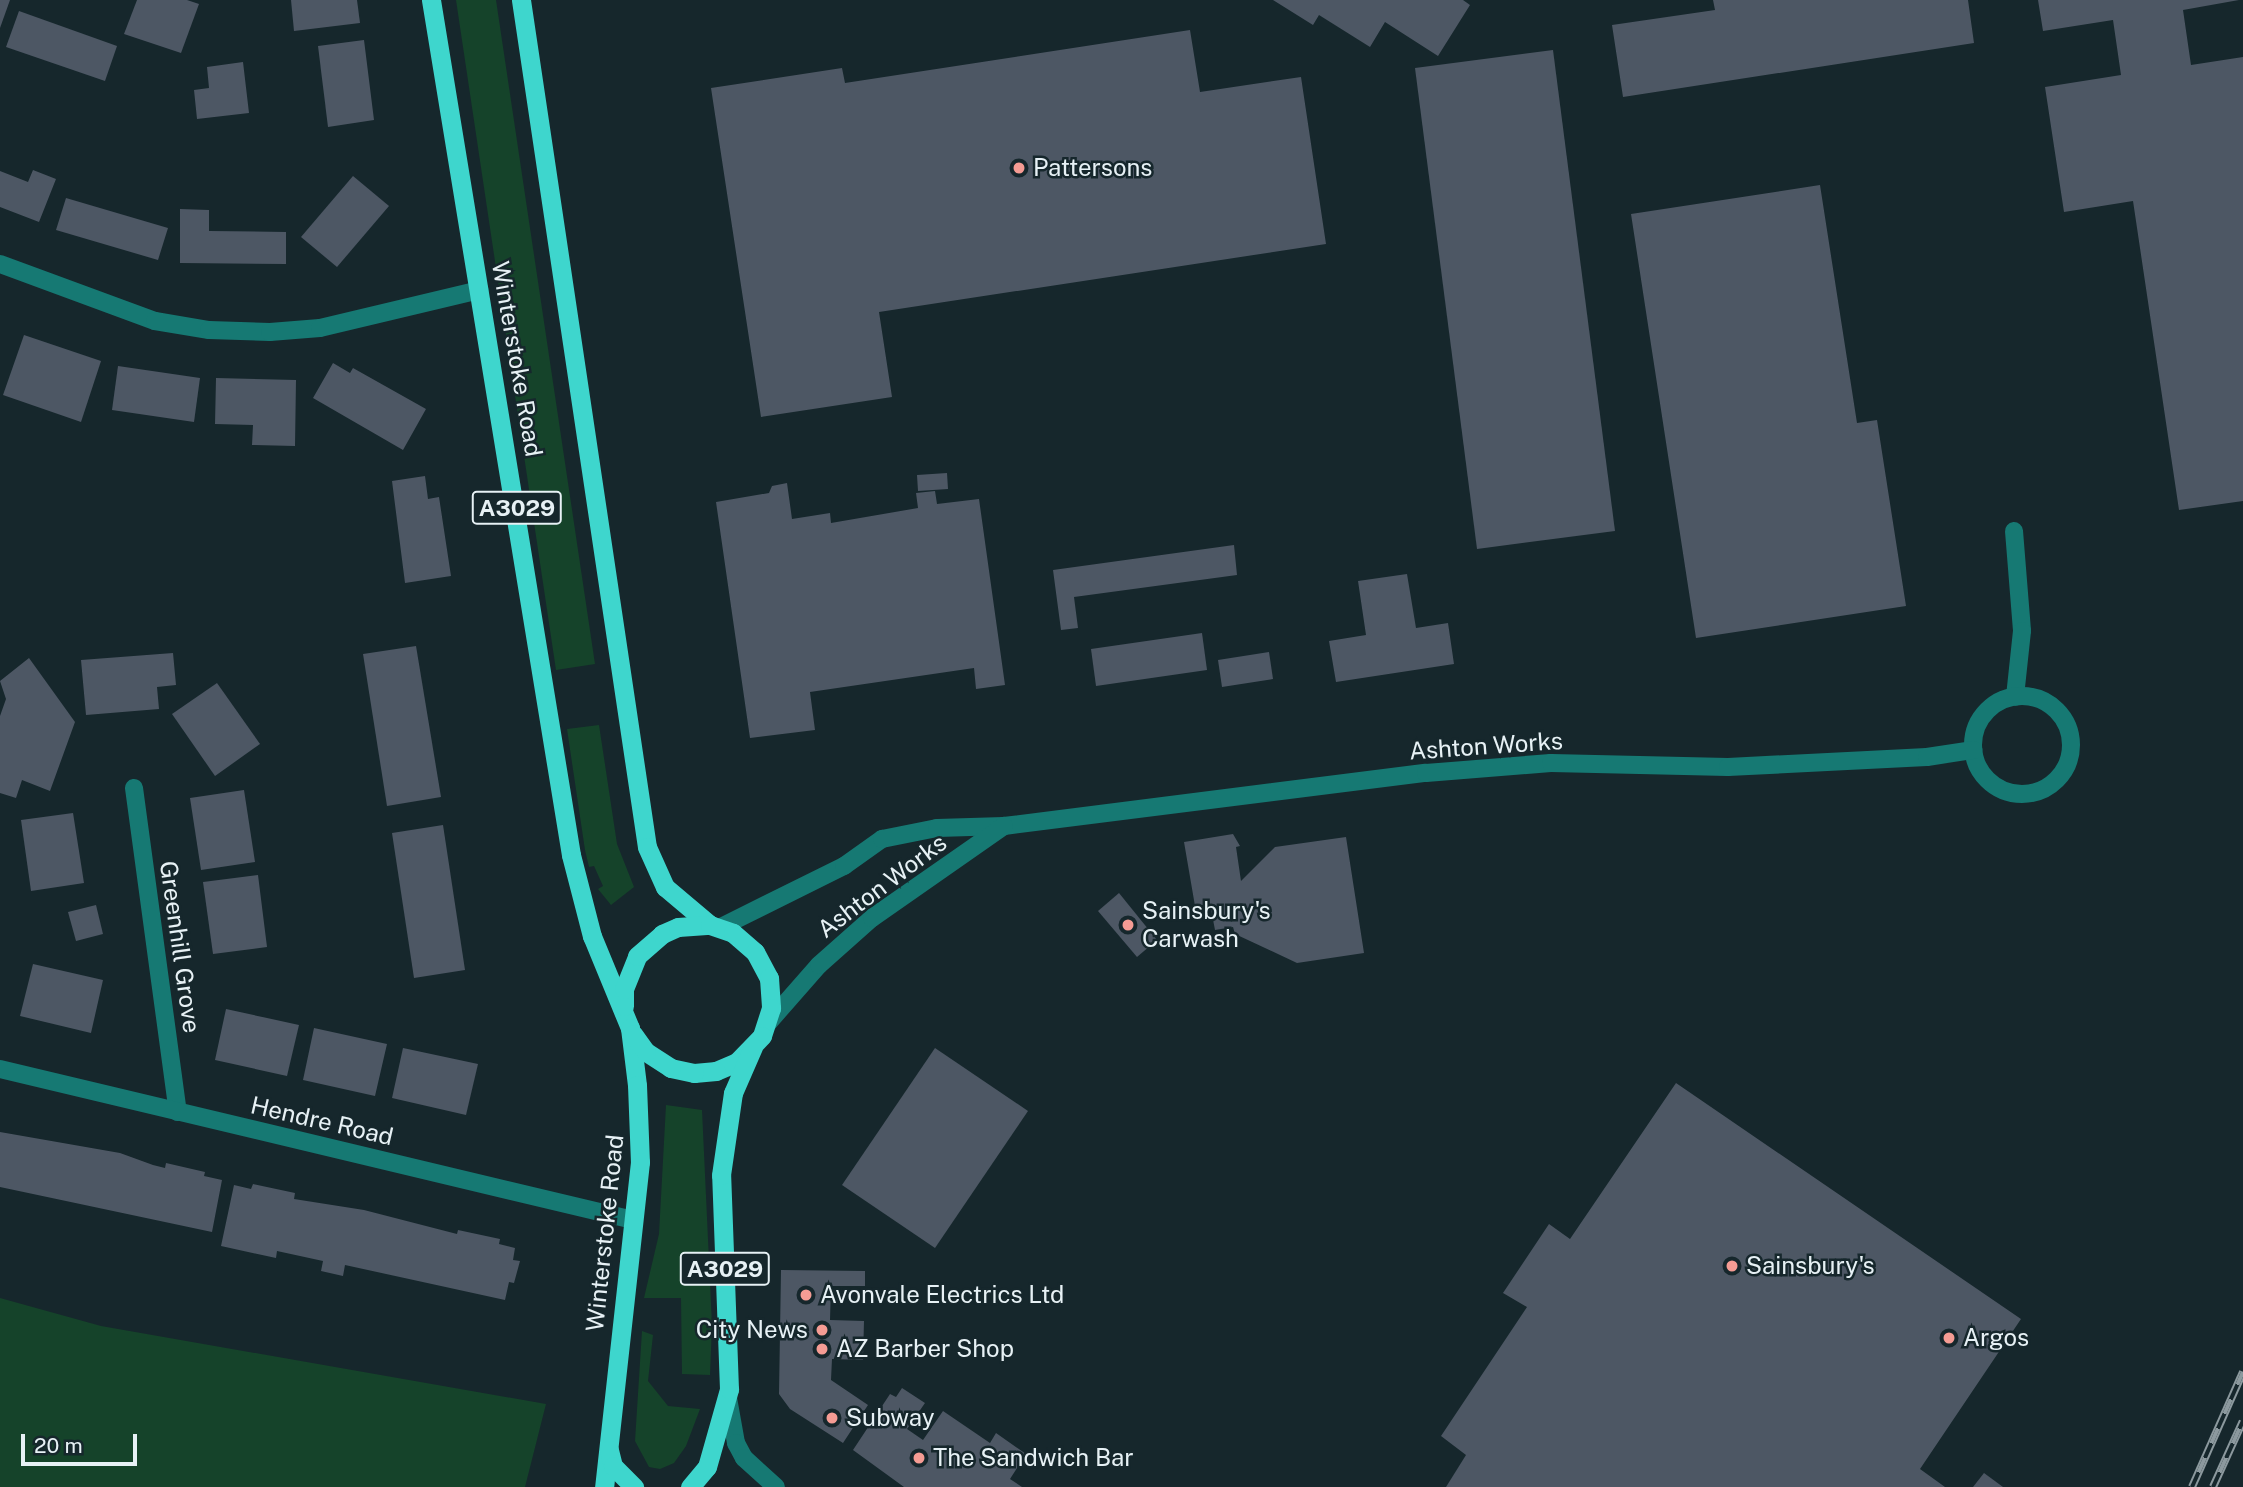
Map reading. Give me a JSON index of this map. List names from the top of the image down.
{
  "streets": {
    "highway": ["Winterstoke Road", "A3029"],
    "street": ["Ashton Works", "Greenhill Grove", "Hendre Road"]
  },
  "crossings": [
    ["Winterstoke Road", "Ashton Works"],
    ["Winterstoke Road", "Hendre Road"],
    ["Greenhill Grove", "Hendre Road"]
  ],
  "places": [
    "Pattersons",
    "Sainsbury's Carwash",
    "Sainsbury's",
    "Avonvale Electrics Ltd",
    "City News",
    "Argos",
    "AZ Barber Shop",
    "Subway",
    "The Sandwich Bar"
  ],
  "scale_bar": "20 m"
}
